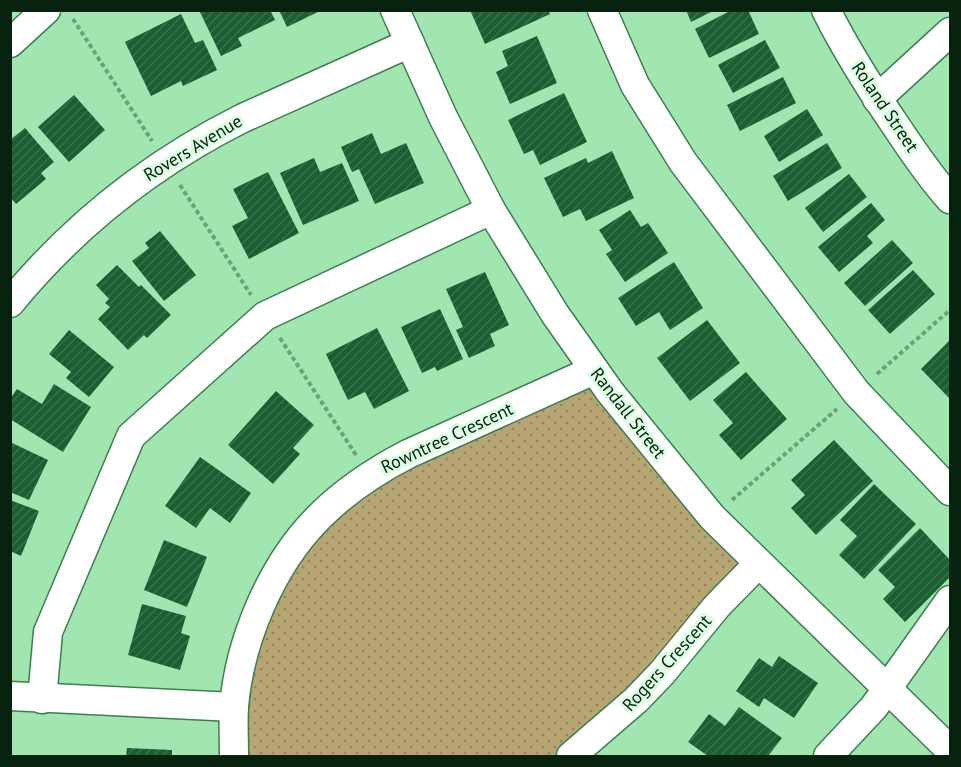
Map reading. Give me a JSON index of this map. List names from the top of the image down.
{
  "streets": {
    "street": [
      "Roland Street",
      "Rovers Avenue",
      "Randall Street",
      "Rowntree Crescent",
      "Rogers Crescent"
    ]
  },
  "crossings": [
    ["Rovers Avenue", "Randall Street"],
    ["Randall Street", "Rowntree Crescent"],
    ["Randall Street", "Rogers Crescent"]
  ]
}
